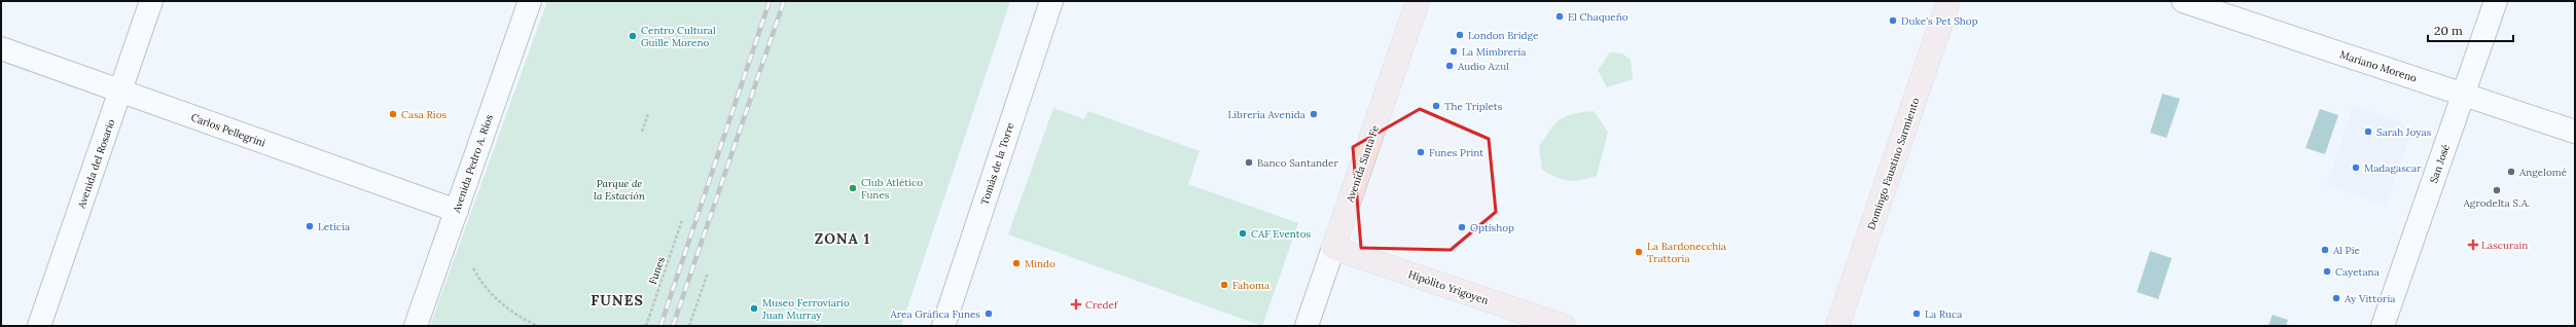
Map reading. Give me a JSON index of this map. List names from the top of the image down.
{
  "streets": {
    "main road": ["Avenida Santa Fe", "Domingo Faustino Sarmiento", "Hipólito Yrigoyen"],
    "street": [
      "Mariano Moreno",
      "Carlos Pellegrini",
      "Avenida del Rosario",
      "Avenida Pedro A. Ríos",
      "Tomás de la Torre",
      "San José"
    ],
    "path": ["Funes"]
  },
  "crossings": [
    ["Mariano Moreno", "San José"],
    ["Carlos Pellegrini", "Avenida del Rosario"],
    ["Carlos Pellegrini", "Avenida Pedro A. Ríos"],
    ["Avenida Santa Fe", "Hipólito Yrigoyen"]
  ],
  "districts": ["ZONA 1", "FUNES"],
  "parks": ["Parque de la Estación"],
  "places": {
    "other": [
      "El Chaqueño",
      "Duke's Pet Shop",
      "London Bridge",
      "Centro Cultural Guille Moreno",
      "La Mimbrería",
      "Audio Azul",
      "The Triplets",
      "Casa Ríos",
      "Librería Avenida",
      "Sarah Joyas",
      "Funes Print",
      "Banco Santander",
      "Madagascar",
      "Angelomé",
      "Club Atlético Funes",
      "Agrodelta S.A.",
      "Leticia",
      "Optishop",
      "CAF Eventos",
      "Al Pie",
      "La Bardonecchia Trattoria",
      "Mindo",
      "Cayetana",
      "Fahoma",
      "Ay Vittoria",
      "Museo Ferroviario Juan Murray",
      "Area Gráfica Funes",
      "La Ruca"
    ],
    "health": ["Lascurain", "Credef"]
  },
  "scale_bar": "20 m"
}
